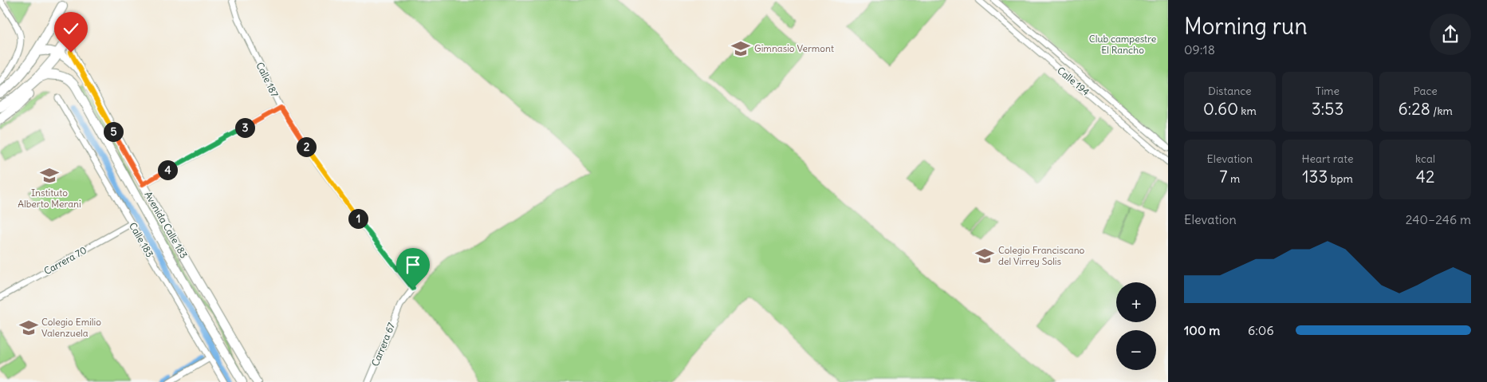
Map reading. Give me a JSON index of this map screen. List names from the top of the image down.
{
  "streets": {
    "main road": ["Avenida Calle 183"],
    "street": [
      "Calle 187",
      "Calle 194",
      "Calle 183",
      "Carrera 70",
      "Carrera 67"
    ]
  },
  "crossings": [
    ["Calle 187", "Carrera 67"],
    ["Calle 183", "Carrera 70"]
  ],
  "parks": ["Club campestre El Rancho"],
  "places": {
    "school or university": [
      "Gimnasio Vermont",
      "Instituto Alberto Merani",
      "Colegio Franciscano del Virrey Solis",
      "Colegio Emilio Valenzuela"
    ]
  },
  "page": {
    "heading": ["Morning run", "09:18"],
    "stats": [
      ["Distance", "0.60 km"],
      ["Time", "3:53"],
      ["Pace", "6:28 /km"],
      ["Elevation", "7 m"],
      ["Heart rate", "133 bpm"],
      ["kcal", "42"]
    ],
    "pins": [
      "3",
      "5",
      "2",
      "4",
      "1"
    ],
    "chart": ["Elevation", "240–246 m"],
    "map_buttons": ["+", "−"],
    "list": [
      {
        "name": "100 m",
        "note": "6:06"
      }
    ]
  }
}
